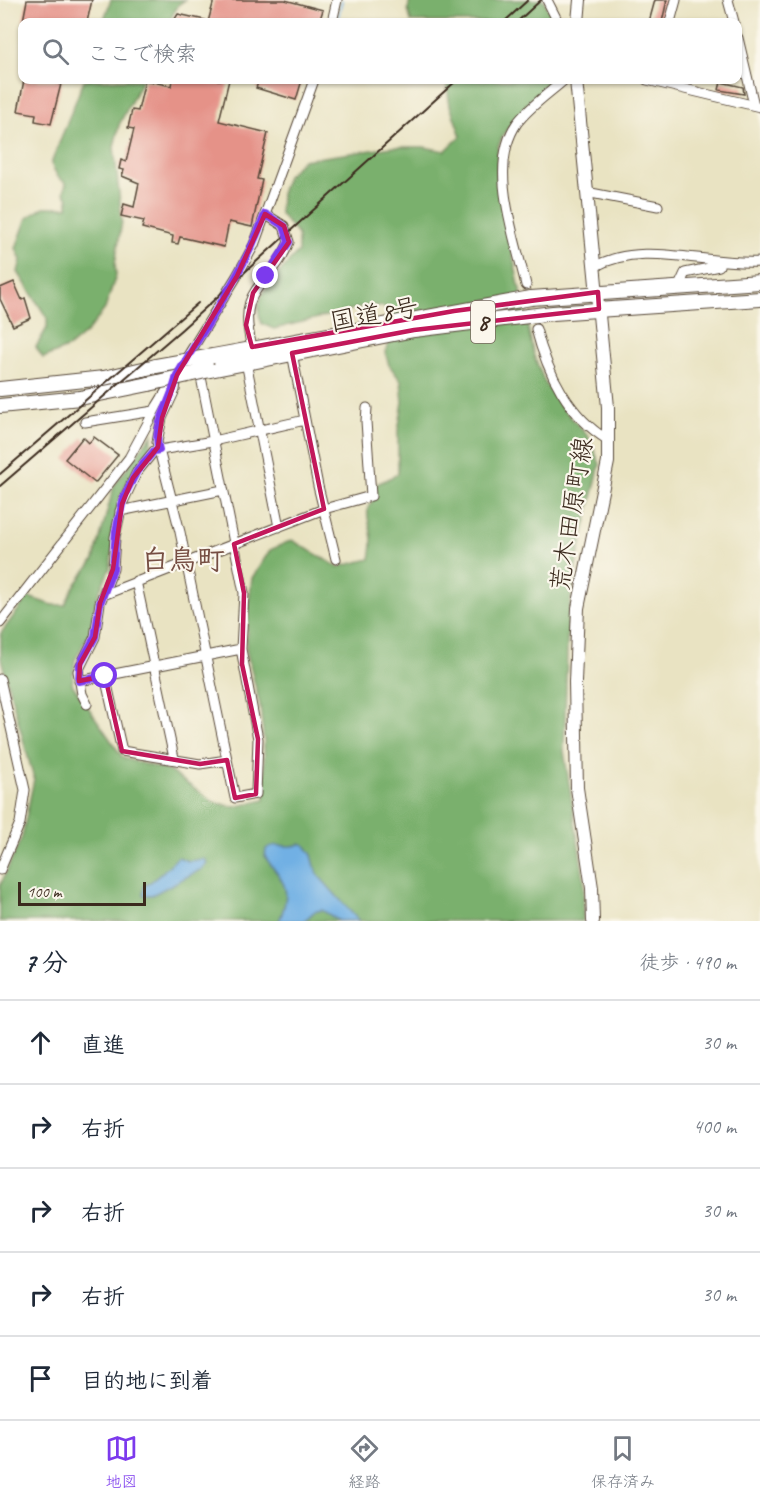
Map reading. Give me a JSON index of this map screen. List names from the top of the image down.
{
  "streets": {
    "highway": ["国道8号", "8"],
    "main road": ["荒木田原町線"]
  },
  "crossings": [
    ["国道8号", "荒木田原町線"]
  ],
  "districts": ["白鳥町"],
  "scale_bar": "100 m",
  "page": {
    "search": "ここで検索",
    "scale": "100 m",
    "heading": ["7 分", "徒歩 · 490 m"],
    "list": [
      ["直進", "30 m"],
      ["右折", "400 m"],
      ["右折", "30 m"],
      ["右折", "30 m"],
      "目的地に到着"
    ],
    "nav": ["地図", "経路", "保存済み"]
  }
}
